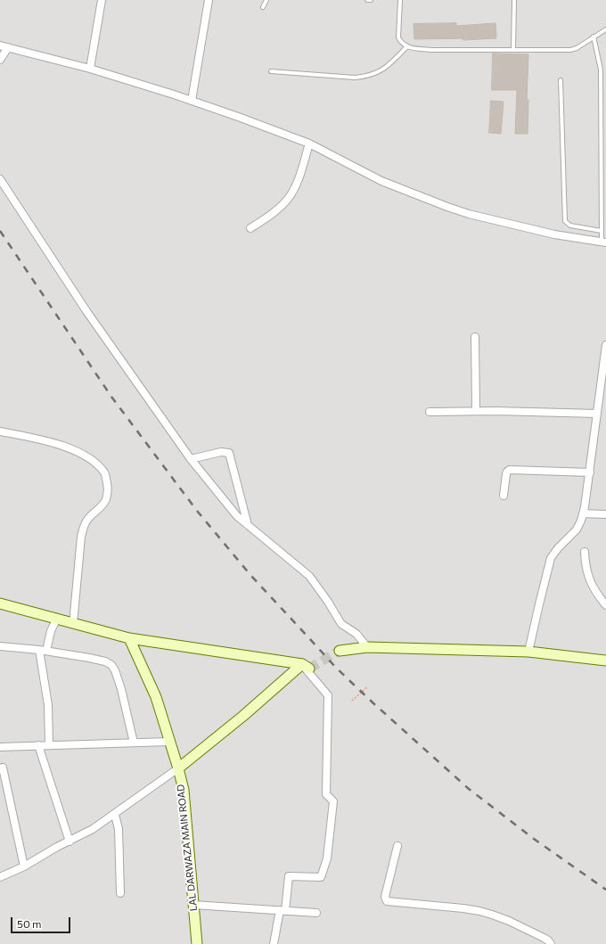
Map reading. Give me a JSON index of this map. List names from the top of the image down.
{
  "streets": {
    "main road": ["LAL DARWAZA MAIN ROAD"]
  },
  "scale_bar": "50 m"
}
